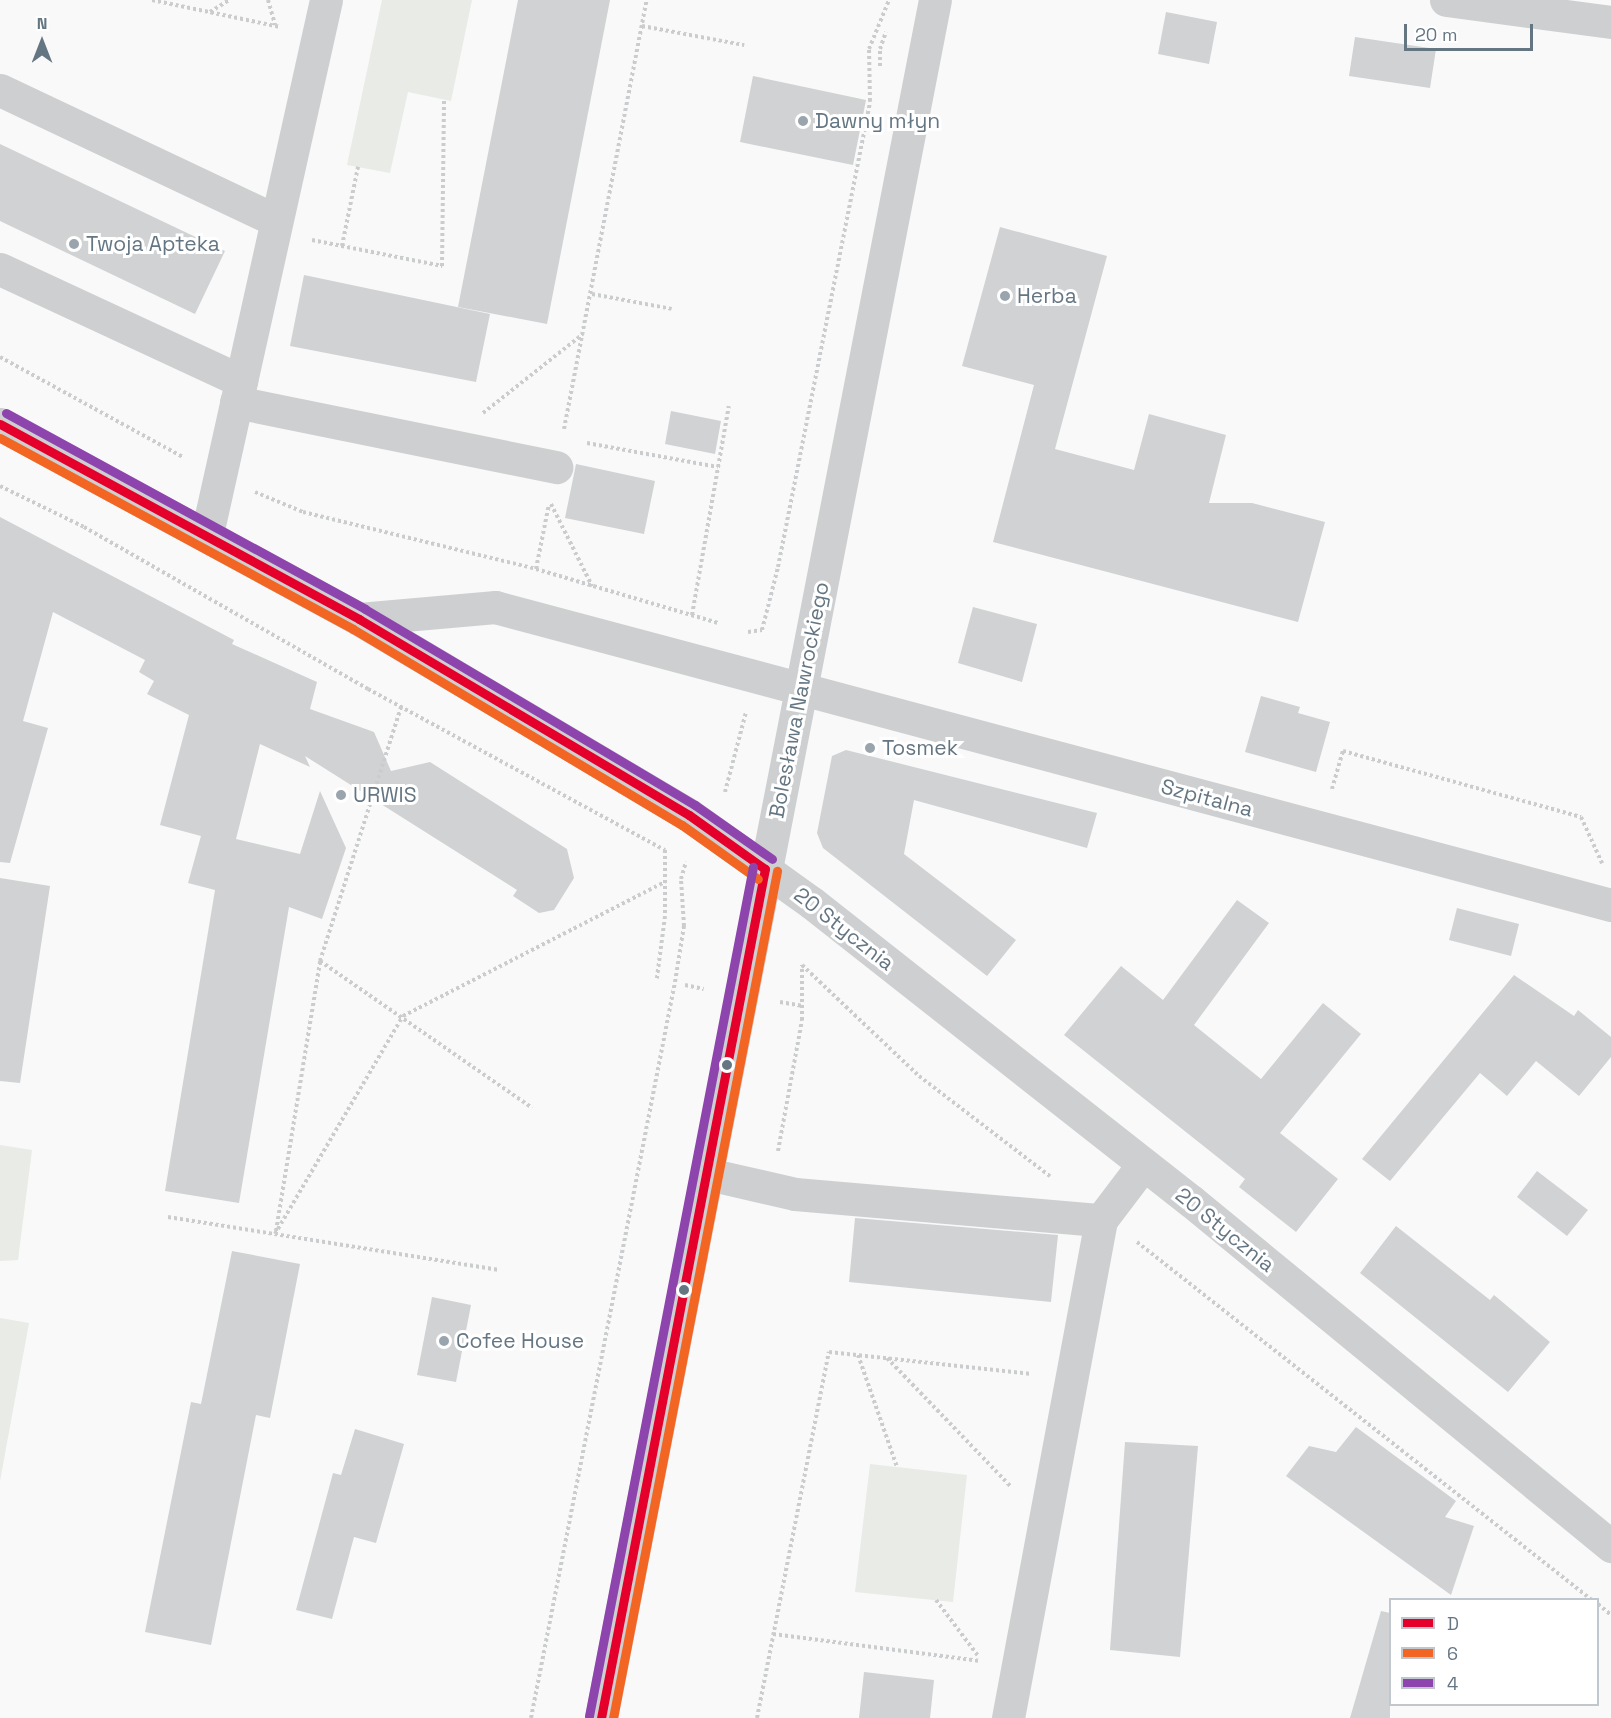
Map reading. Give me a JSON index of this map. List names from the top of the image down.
{
  "streets": {
    "street": ["Bolesława Nawrockiego", "Szpitalna", "20 Stycznia"]
  },
  "crossings": [
    ["Bolesława Nawrockiego", "Szpitalna"],
    ["Bolesława Nawrockiego", "20 Stycznia"],
    ["Szpitalna", "20 Stycznia"]
  ],
  "places": [
    "Dawny młyn",
    "Twoja Apteka",
    "Herba",
    "Tosmek",
    "URWIS",
    "Cofee House"
  ],
  "lines": ["transit line 4", "transit line D", "transit line 6"],
  "legend": ["D", "6", "4"],
  "scale_bar": "20 m",
  "north": "top"
}
